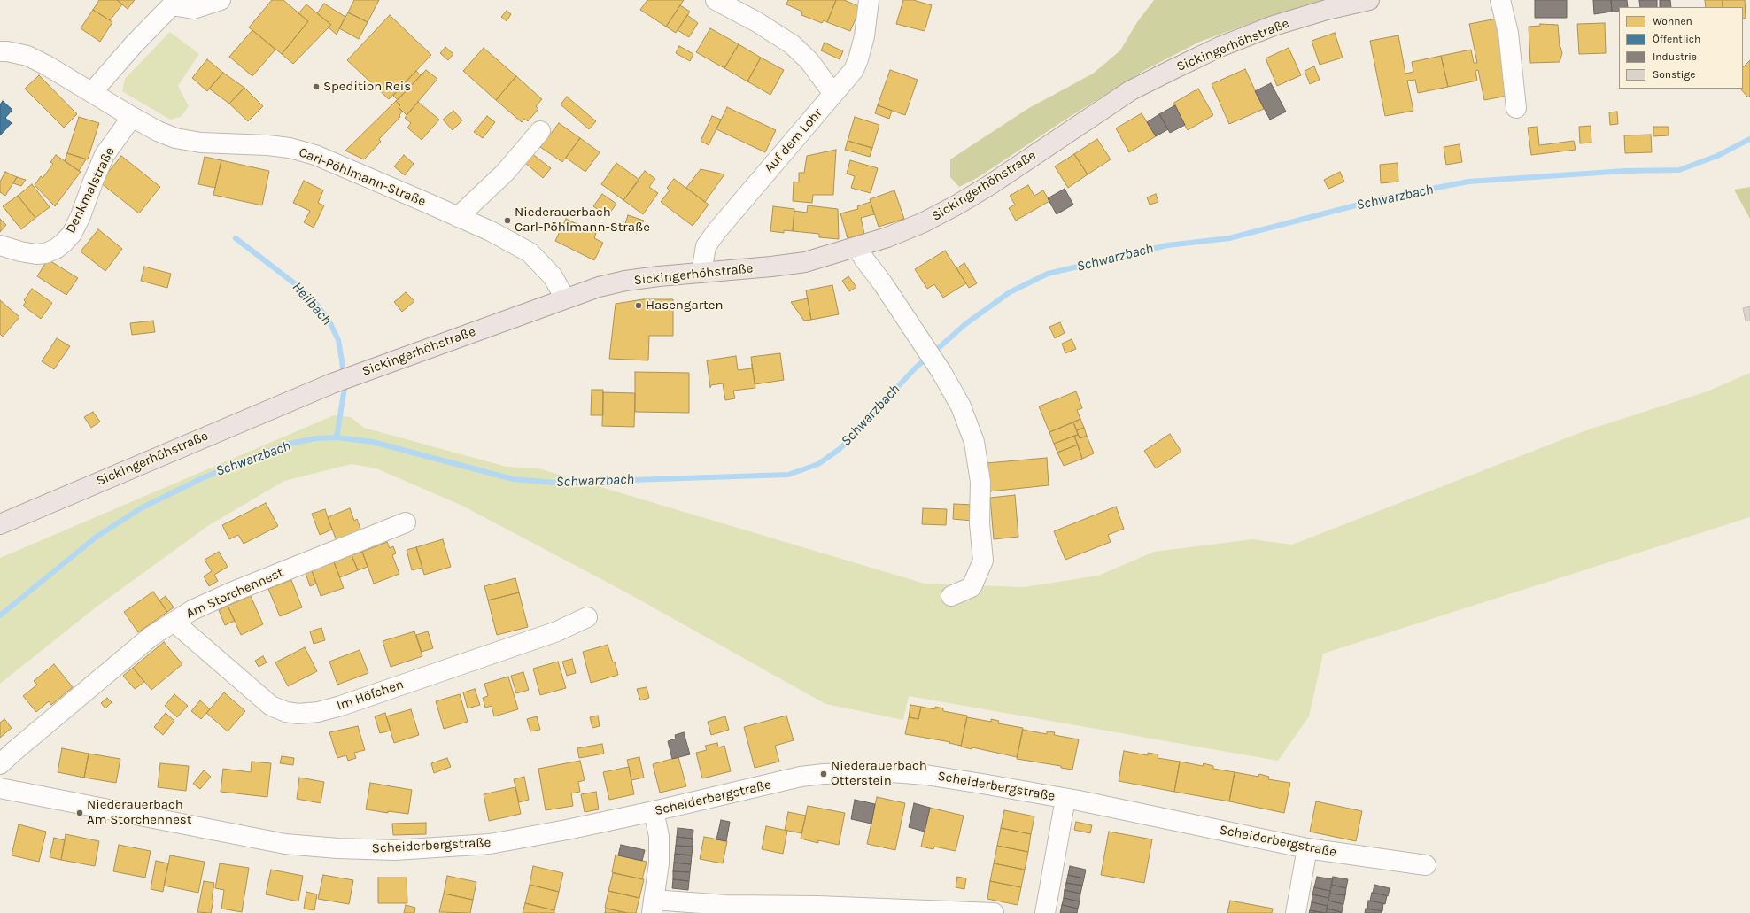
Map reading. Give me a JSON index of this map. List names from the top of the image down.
{
  "streets": {
    "main road": ["Sickingerhöhstraße"],
    "street": [
      "Auf dem Lohr",
      "Carl-Pöhlmann-Straße",
      "Denkmalstraße",
      "Am Storchennest",
      "Im Höfchen",
      "Scheiderbergstraße"
    ]
  },
  "crossings": [
    ["Sickingerhöhstraße", "Auf dem Lohr"],
    ["Sickingerhöhstraße", "Carl-Pöhlmann-Straße"],
    ["Carl-Pöhlmann-Straße", "Denkmalstraße"],
    ["Am Storchennest", "Im Höfchen"]
  ],
  "water": ["Schwarzbach", "Heilbach"],
  "places": [
    "Spedition Reis",
    "Niederauerbach Carl-Pöhlmann-Straße",
    "Hasengarten",
    "Niederauerbach Otterstein",
    "Niederauerbach Am Storchennest"
  ],
  "legend": [
    "Wohnen",
    "Öffentlich",
    "Industrie",
    "Sonstige"
  ]
}
